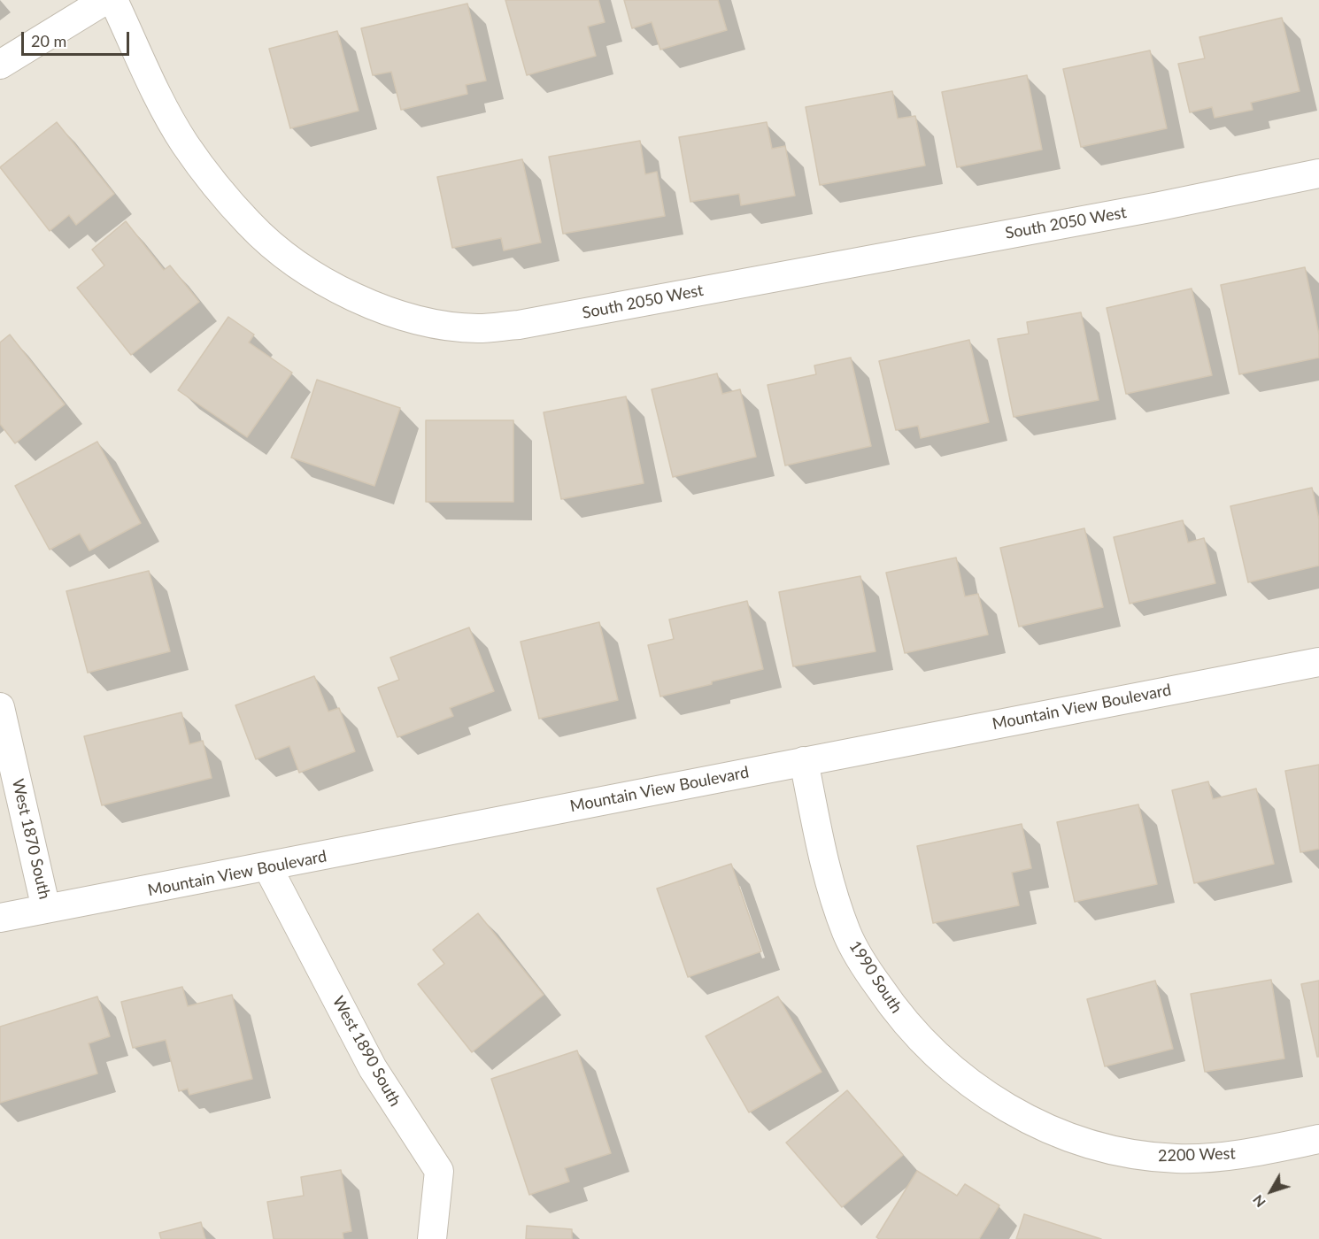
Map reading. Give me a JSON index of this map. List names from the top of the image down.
{
  "streets": {
    "street": [
      "South 2050 West",
      "Mountain View Boulevard",
      "West 1870 South",
      "1990 South",
      "West 1890 South",
      "2200 West"
    ]
  },
  "crossings": [
    ["Mountain View Boulevard", "West 1870 South"],
    ["Mountain View Boulevard", "1990 South"],
    ["Mountain View Boulevard", "West 1890 South"],
    ["1990 South", "2200 West"]
  ],
  "scale_bar": "20 m",
  "north": "bottom left"
}
